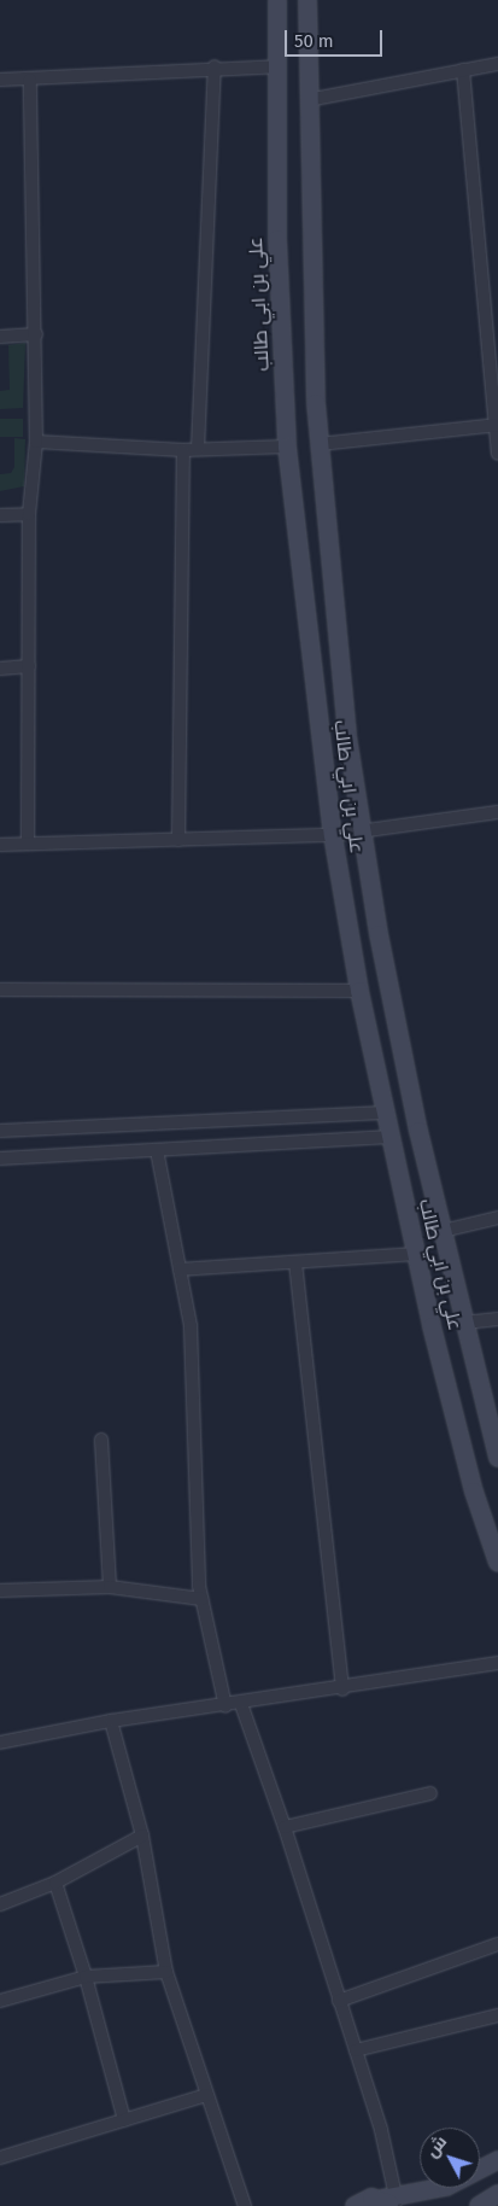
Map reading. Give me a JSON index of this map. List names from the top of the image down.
{
  "streets": {
    "main road": ["علي بن ابي طالب"]
  },
  "scale_bar": "50 m",
  "north": "top left"
}
